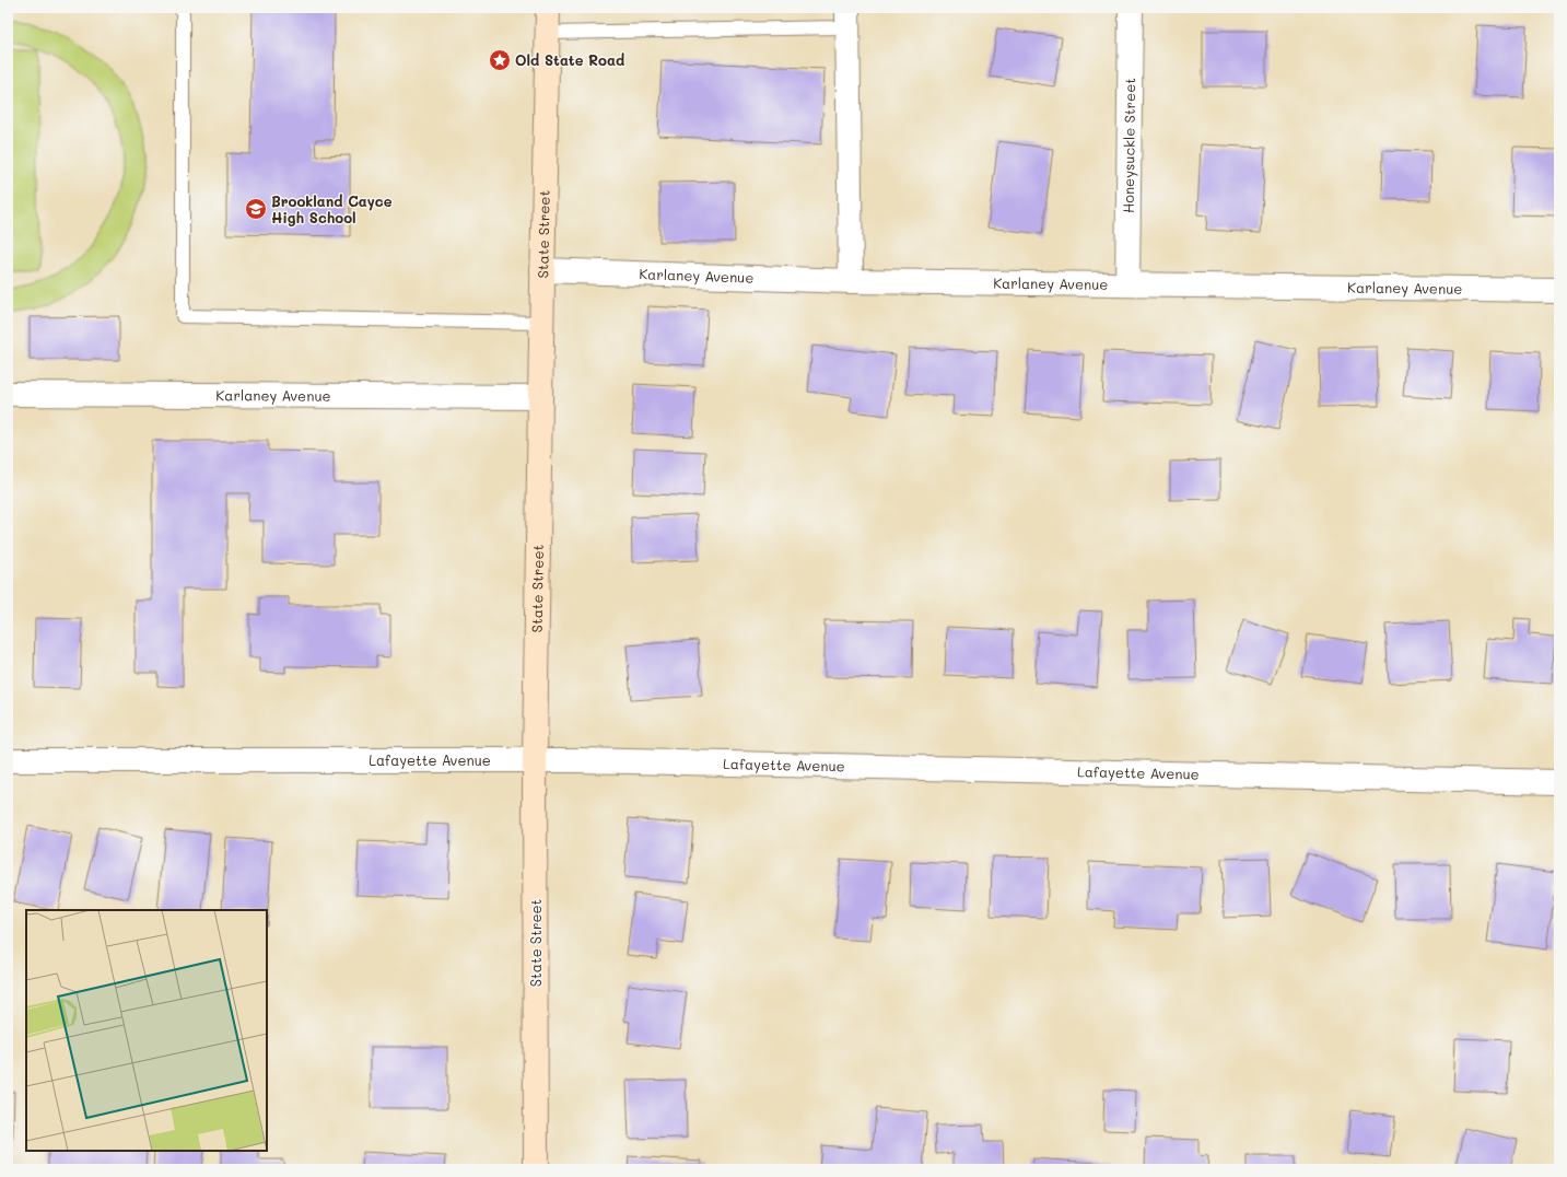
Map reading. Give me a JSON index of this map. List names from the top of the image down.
{
  "streets": {
    "main road": ["State Street"],
    "street": ["Honeysuckle Street", "Karlaney Avenue", "Lafayette Avenue"]
  },
  "crossings": [
    ["Honeysuckle Street", "Karlaney Avenue"],
    ["State Street", "Karlaney Avenue"],
    ["State Street", "Lafayette Avenue"]
  ],
  "places": {
    "place": ["Old State Road"],
    "school or university": ["Brookland Cayce High School"]
  }
}
